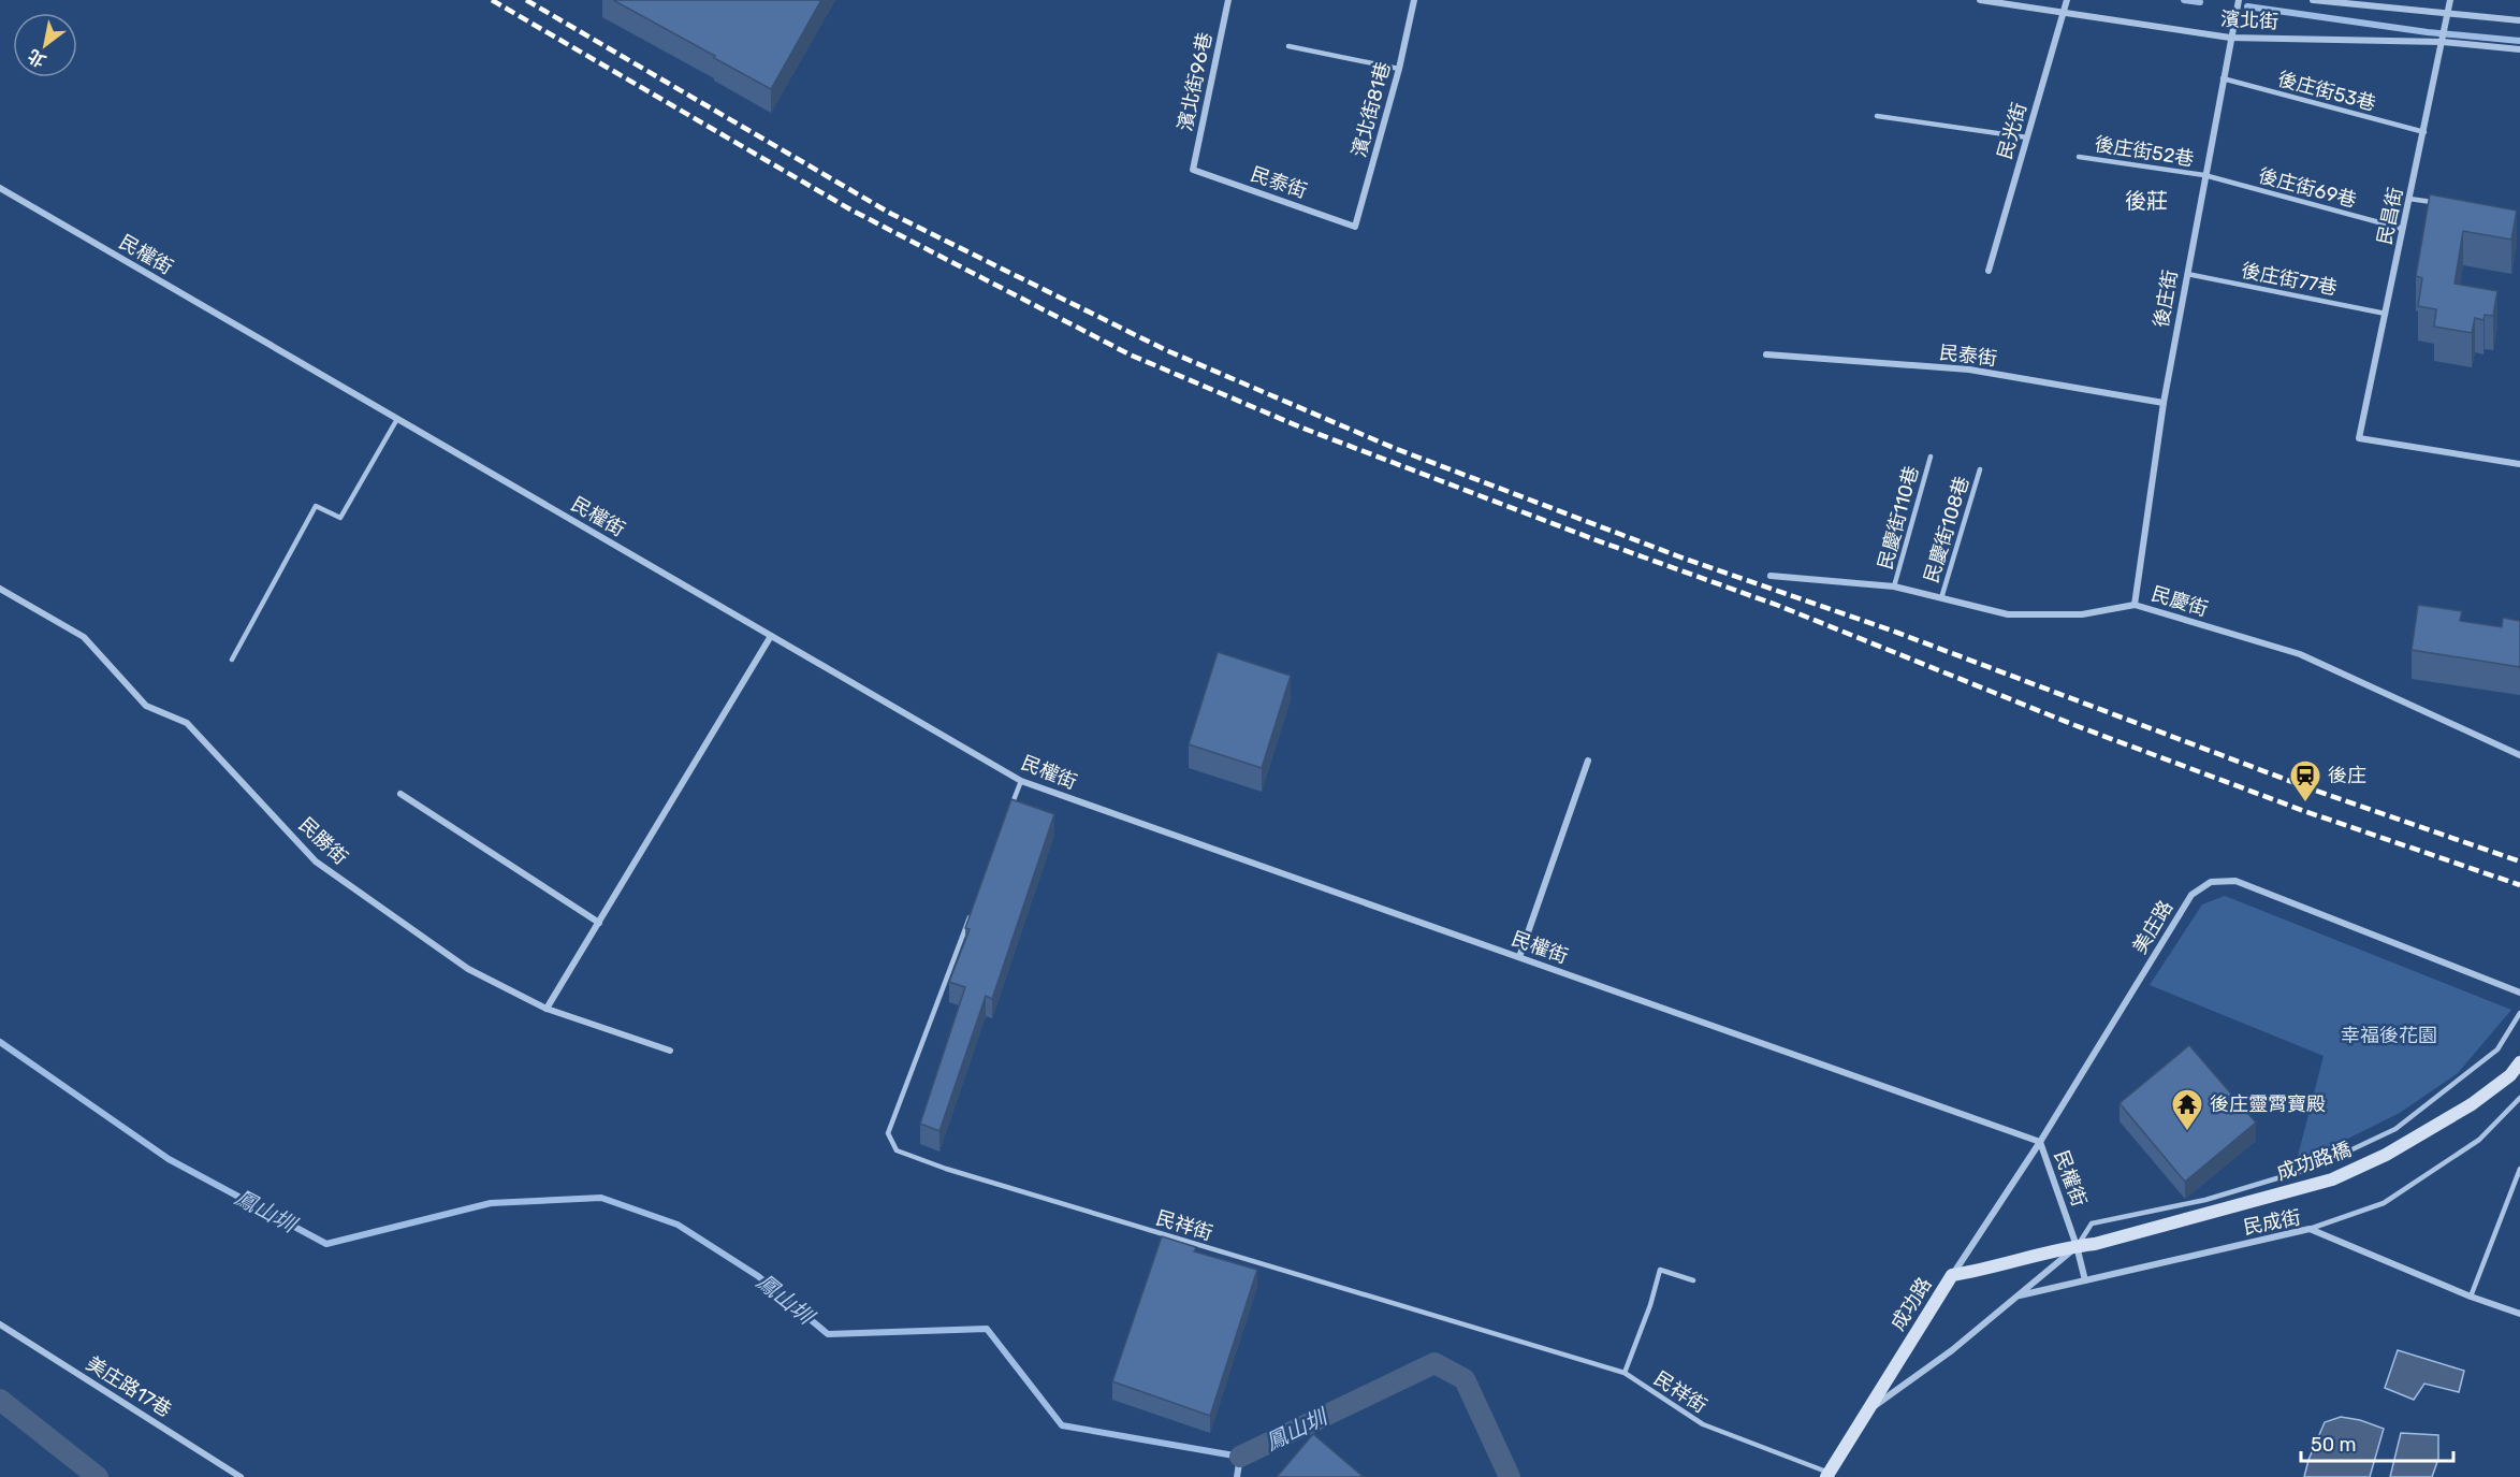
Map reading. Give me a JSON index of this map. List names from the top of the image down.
{
  "streets": {
    "street": [
      "濱北街",
      "濱北街96巷",
      "濱北街81巷",
      "民光街",
      "民泰街",
      "民昌街",
      "民權街",
      "後庄街",
      "民慶街",
      "民勝街",
      "美庄路",
      "成功路橋",
      "民成街",
      "成功路",
      "美庄路17巷"
    ],
    "lane": [
      "後庄街53巷",
      "後庄街52巷",
      "後庄街69巷",
      "後庄街77巷",
      "民慶街110巷",
      "民慶街108巷",
      "民祥街"
    ]
  },
  "crossings": [
    ["濱北街", "民光街"],
    ["濱北街", "民昌街"],
    ["濱北街", "後庄街"],
    ["濱北街96巷", "民泰街"],
    ["後庄街53巷", "民昌街"],
    ["後庄街53巷", "後庄街"],
    ["濱北街81巷", "民泰街"],
    ["後庄街52巷", "後庄街69巷"],
    ["後庄街52巷", "後庄街"],
    ["民泰街", "後庄街"],
    ["後庄街69巷", "民昌街"],
    ["後庄街69巷", "後庄街"],
    ["民昌街", "後庄街77巷"],
    ["民權街", "美庄路"],
    ["民權街", "民成街"],
    ["民權街", "成功路"],
    ["後庄街77巷", "後庄街"],
    ["後庄街", "民慶街"],
    ["民慶街110巷", "民慶街"],
    ["民慶街108巷", "民慶街"],
    ["美庄路", "成功路"],
    ["成功路橋", "成功路"],
    ["民祥街", "成功路"]
  ],
  "districts": ["後莊"],
  "water": ["鳳山圳"],
  "parks": ["幸福後花園"],
  "places": {
    "station": ["後庄"],
    "temple": ["後庄靈霄寶殿"]
  },
  "scale_bar": "50 m",
  "north": "bottom left"
}
